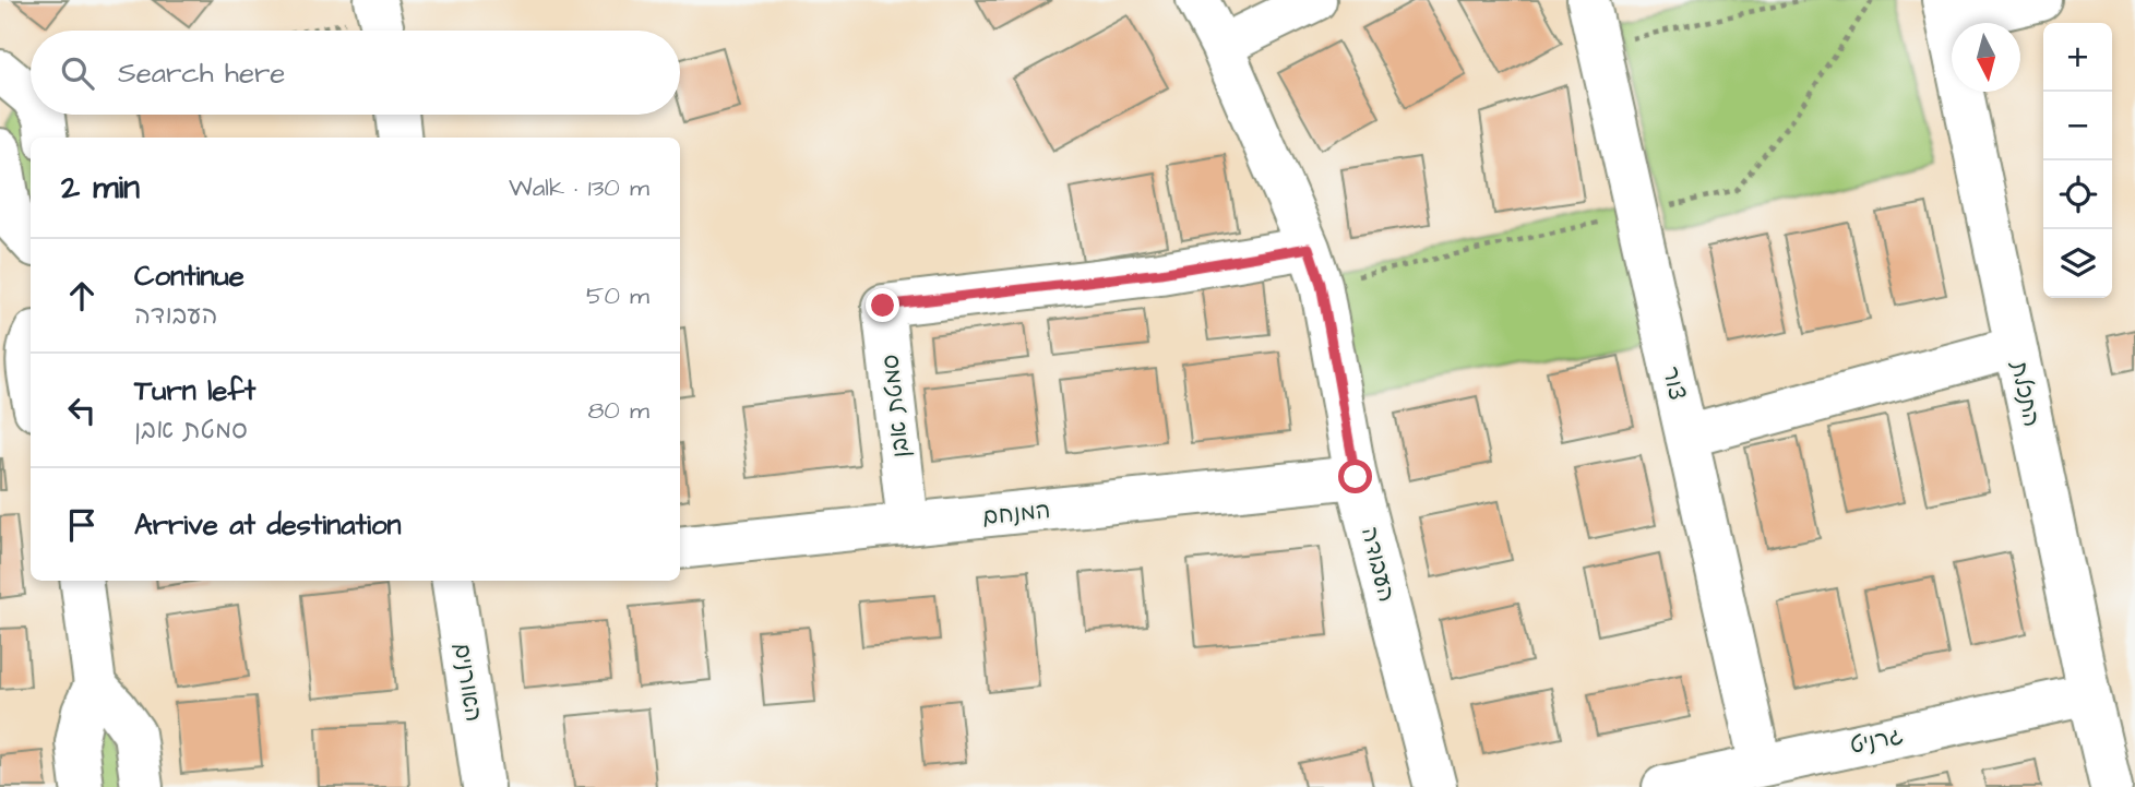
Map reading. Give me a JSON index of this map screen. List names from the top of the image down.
{
  "streets": {
    "street": [
      "צור",
      "התכלת",
      "סמטת אבן",
      "המנחם",
      "העבודה",
      "האורנים",
      "גרניט"
    ]
  },
  "crossings": [
    ["צור", "גרניט"],
    ["התכלת", "גרניט"],
    ["סמטת אבן", "המנחם"],
    ["סמטת אבן", "העבודה"],
    ["המנחם", "העבודה"]
  ],
  "north": "bottom",
  "page": {
    "map_buttons": ["+", "−"],
    "search": "Search here",
    "heading": ["2 min", "Walk · 130 m"],
    "list": [
      ["Continue", "העבודה", "50 m"],
      ["Turn left", "סמטת אבן", "80 m"],
      "Arrive at destination"
    ]
  }
}
